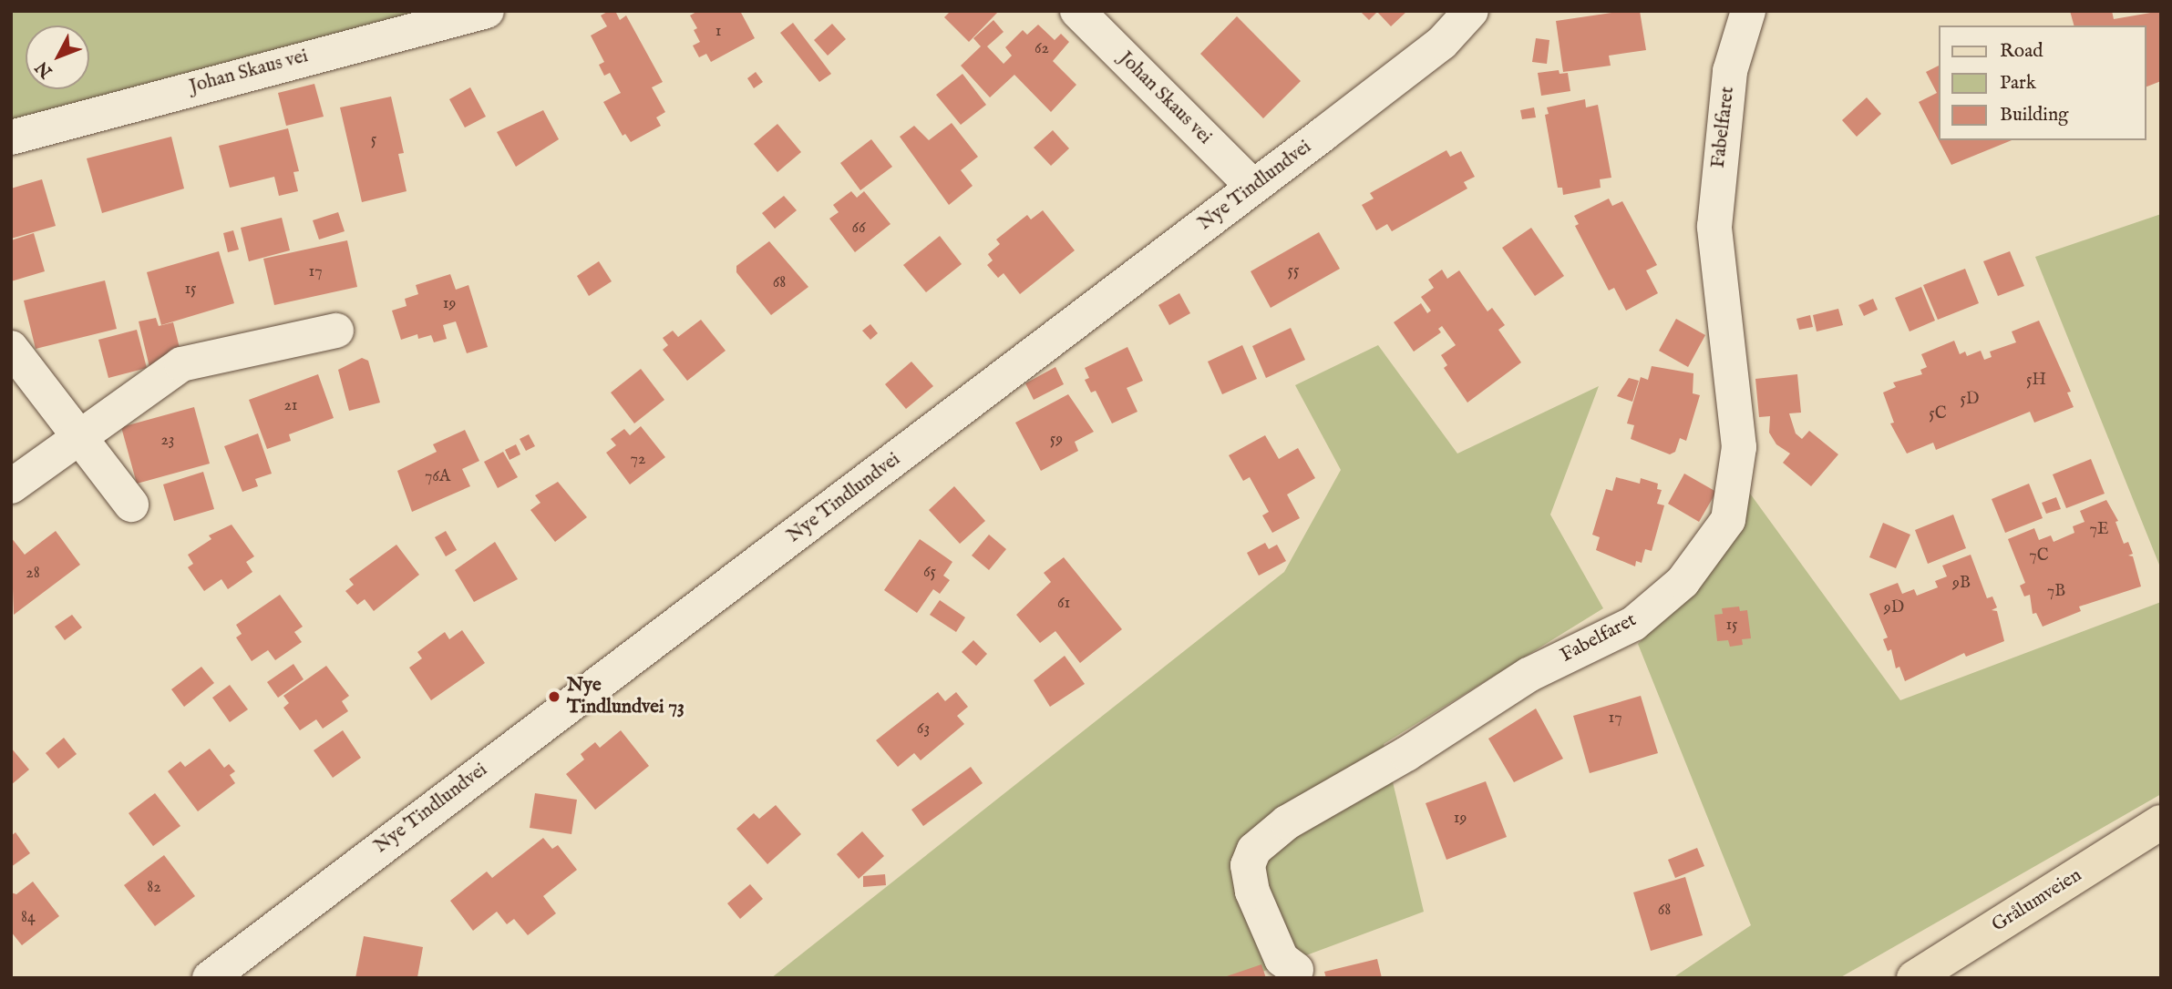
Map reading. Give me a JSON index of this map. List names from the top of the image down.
{
  "streets": {
    "main road": ["Grålumveien"],
    "street": ["Johan Skaus vei", "Fabelfaret", "Nye Tindlundvei"]
  },
  "crossings": [
    ["Johan Skaus vei", "Nye Tindlundvei"]
  ],
  "places": ["Nye Tindlundvei 73"],
  "house_numbers": [
    "1",
    "62",
    "5",
    "66",
    "55",
    "17",
    "68",
    "15",
    "19",
    "5H",
    "5D",
    "21",
    "5C",
    "59",
    "23",
    "72",
    "76A",
    "7E",
    "7C",
    "65",
    "28",
    "9B",
    "7B",
    "61",
    "9D",
    "15",
    "17",
    "63",
    "19",
    "82",
    "68",
    "84"
  ],
  "legend": ["Road", "Park", "Building"],
  "north": "bottom left"
}
